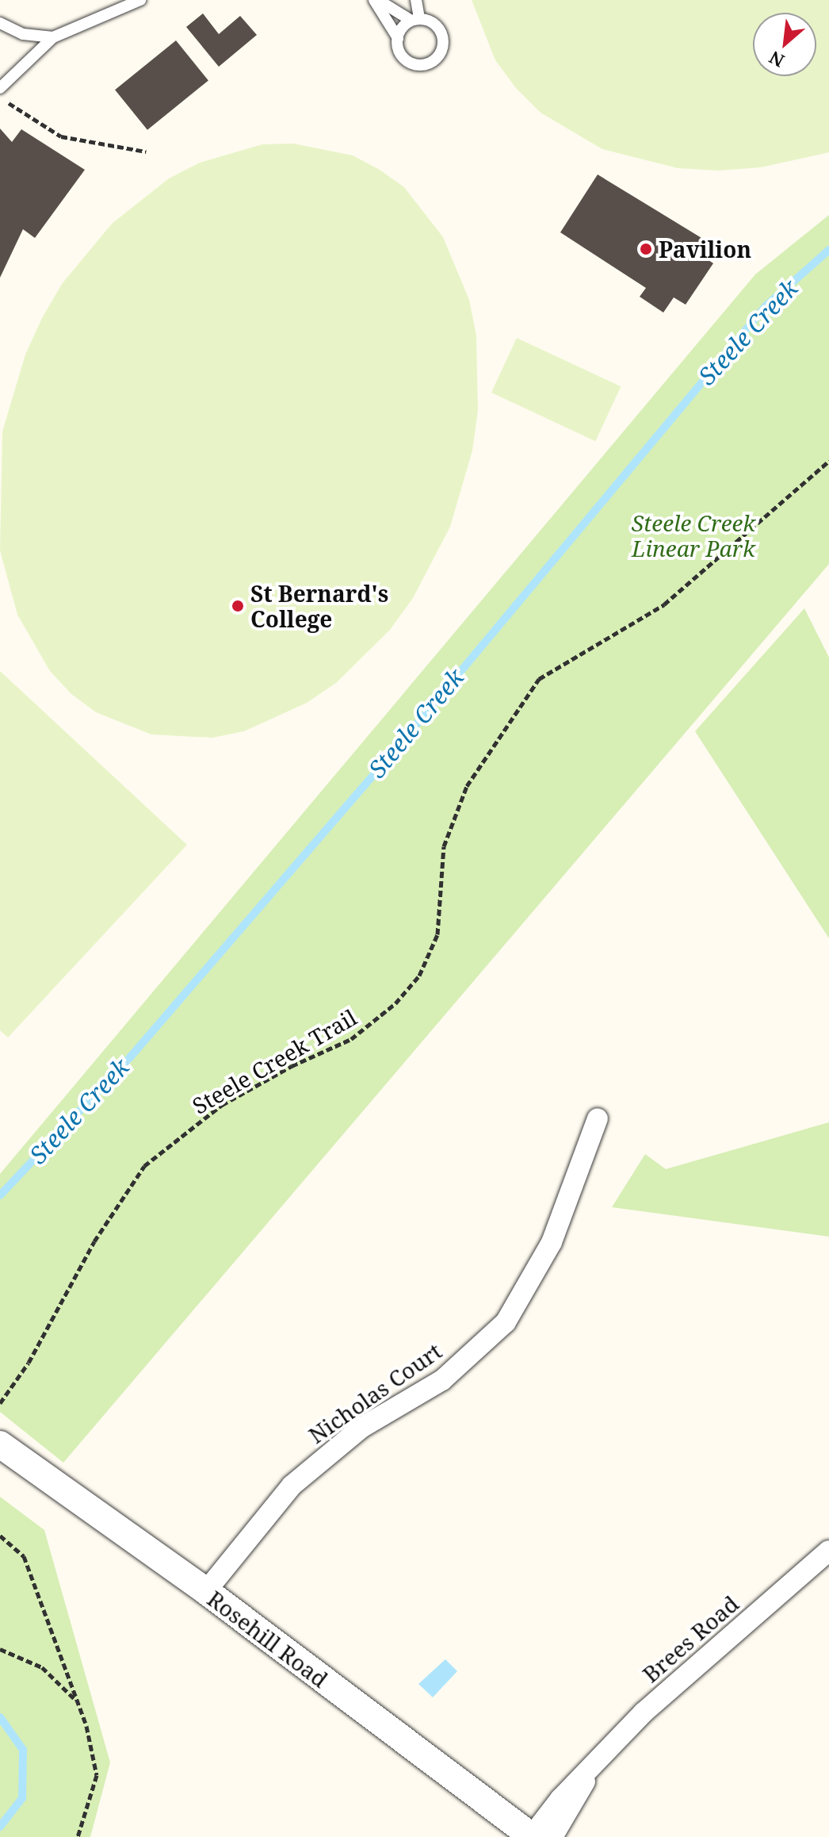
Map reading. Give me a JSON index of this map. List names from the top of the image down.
{
  "streets": {
    "street": ["Nicholas Court", "Rosehill Road", "Brees Road"],
    "path": ["Steele Creek Trail"]
  },
  "crossings": [
    ["Nicholas Court", "Rosehill Road"],
    ["Rosehill Road", "Brees Road"]
  ],
  "water": ["Steele Creek"],
  "parks": ["Steele Creek Linear Park"],
  "places": ["Pavilion", "St Bernard's College"],
  "north": "bottom left"
}
